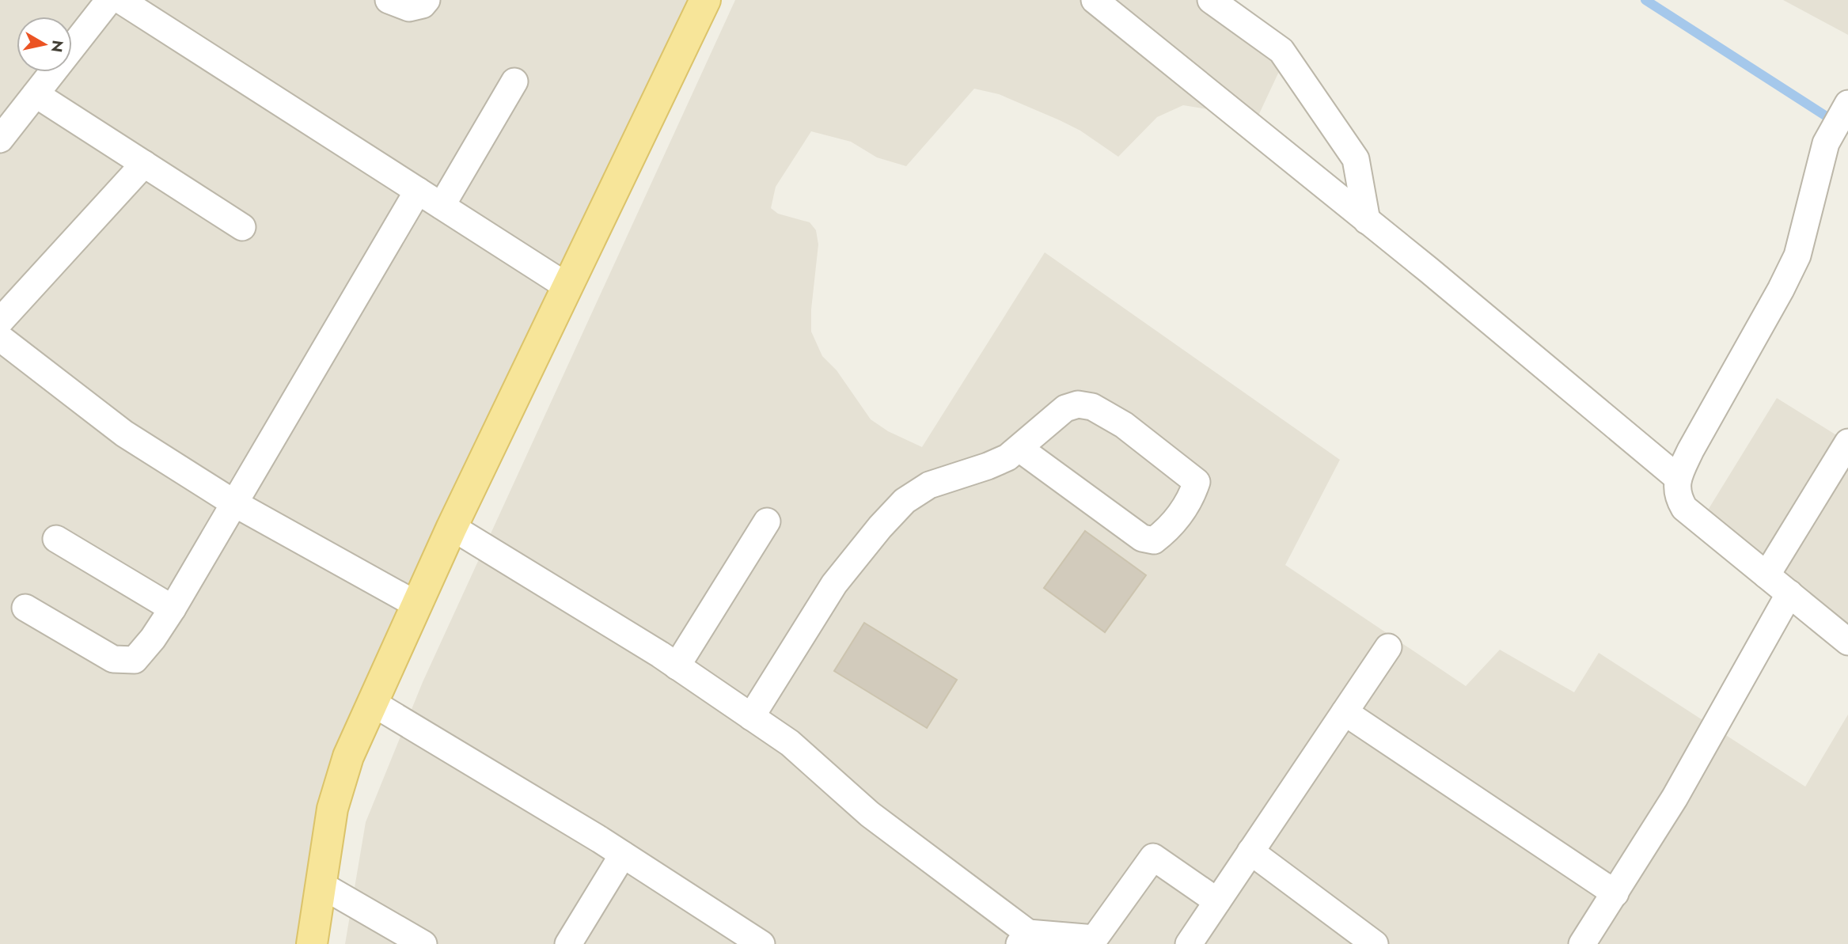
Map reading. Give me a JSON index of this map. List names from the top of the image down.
{
  "north": "right"
}
